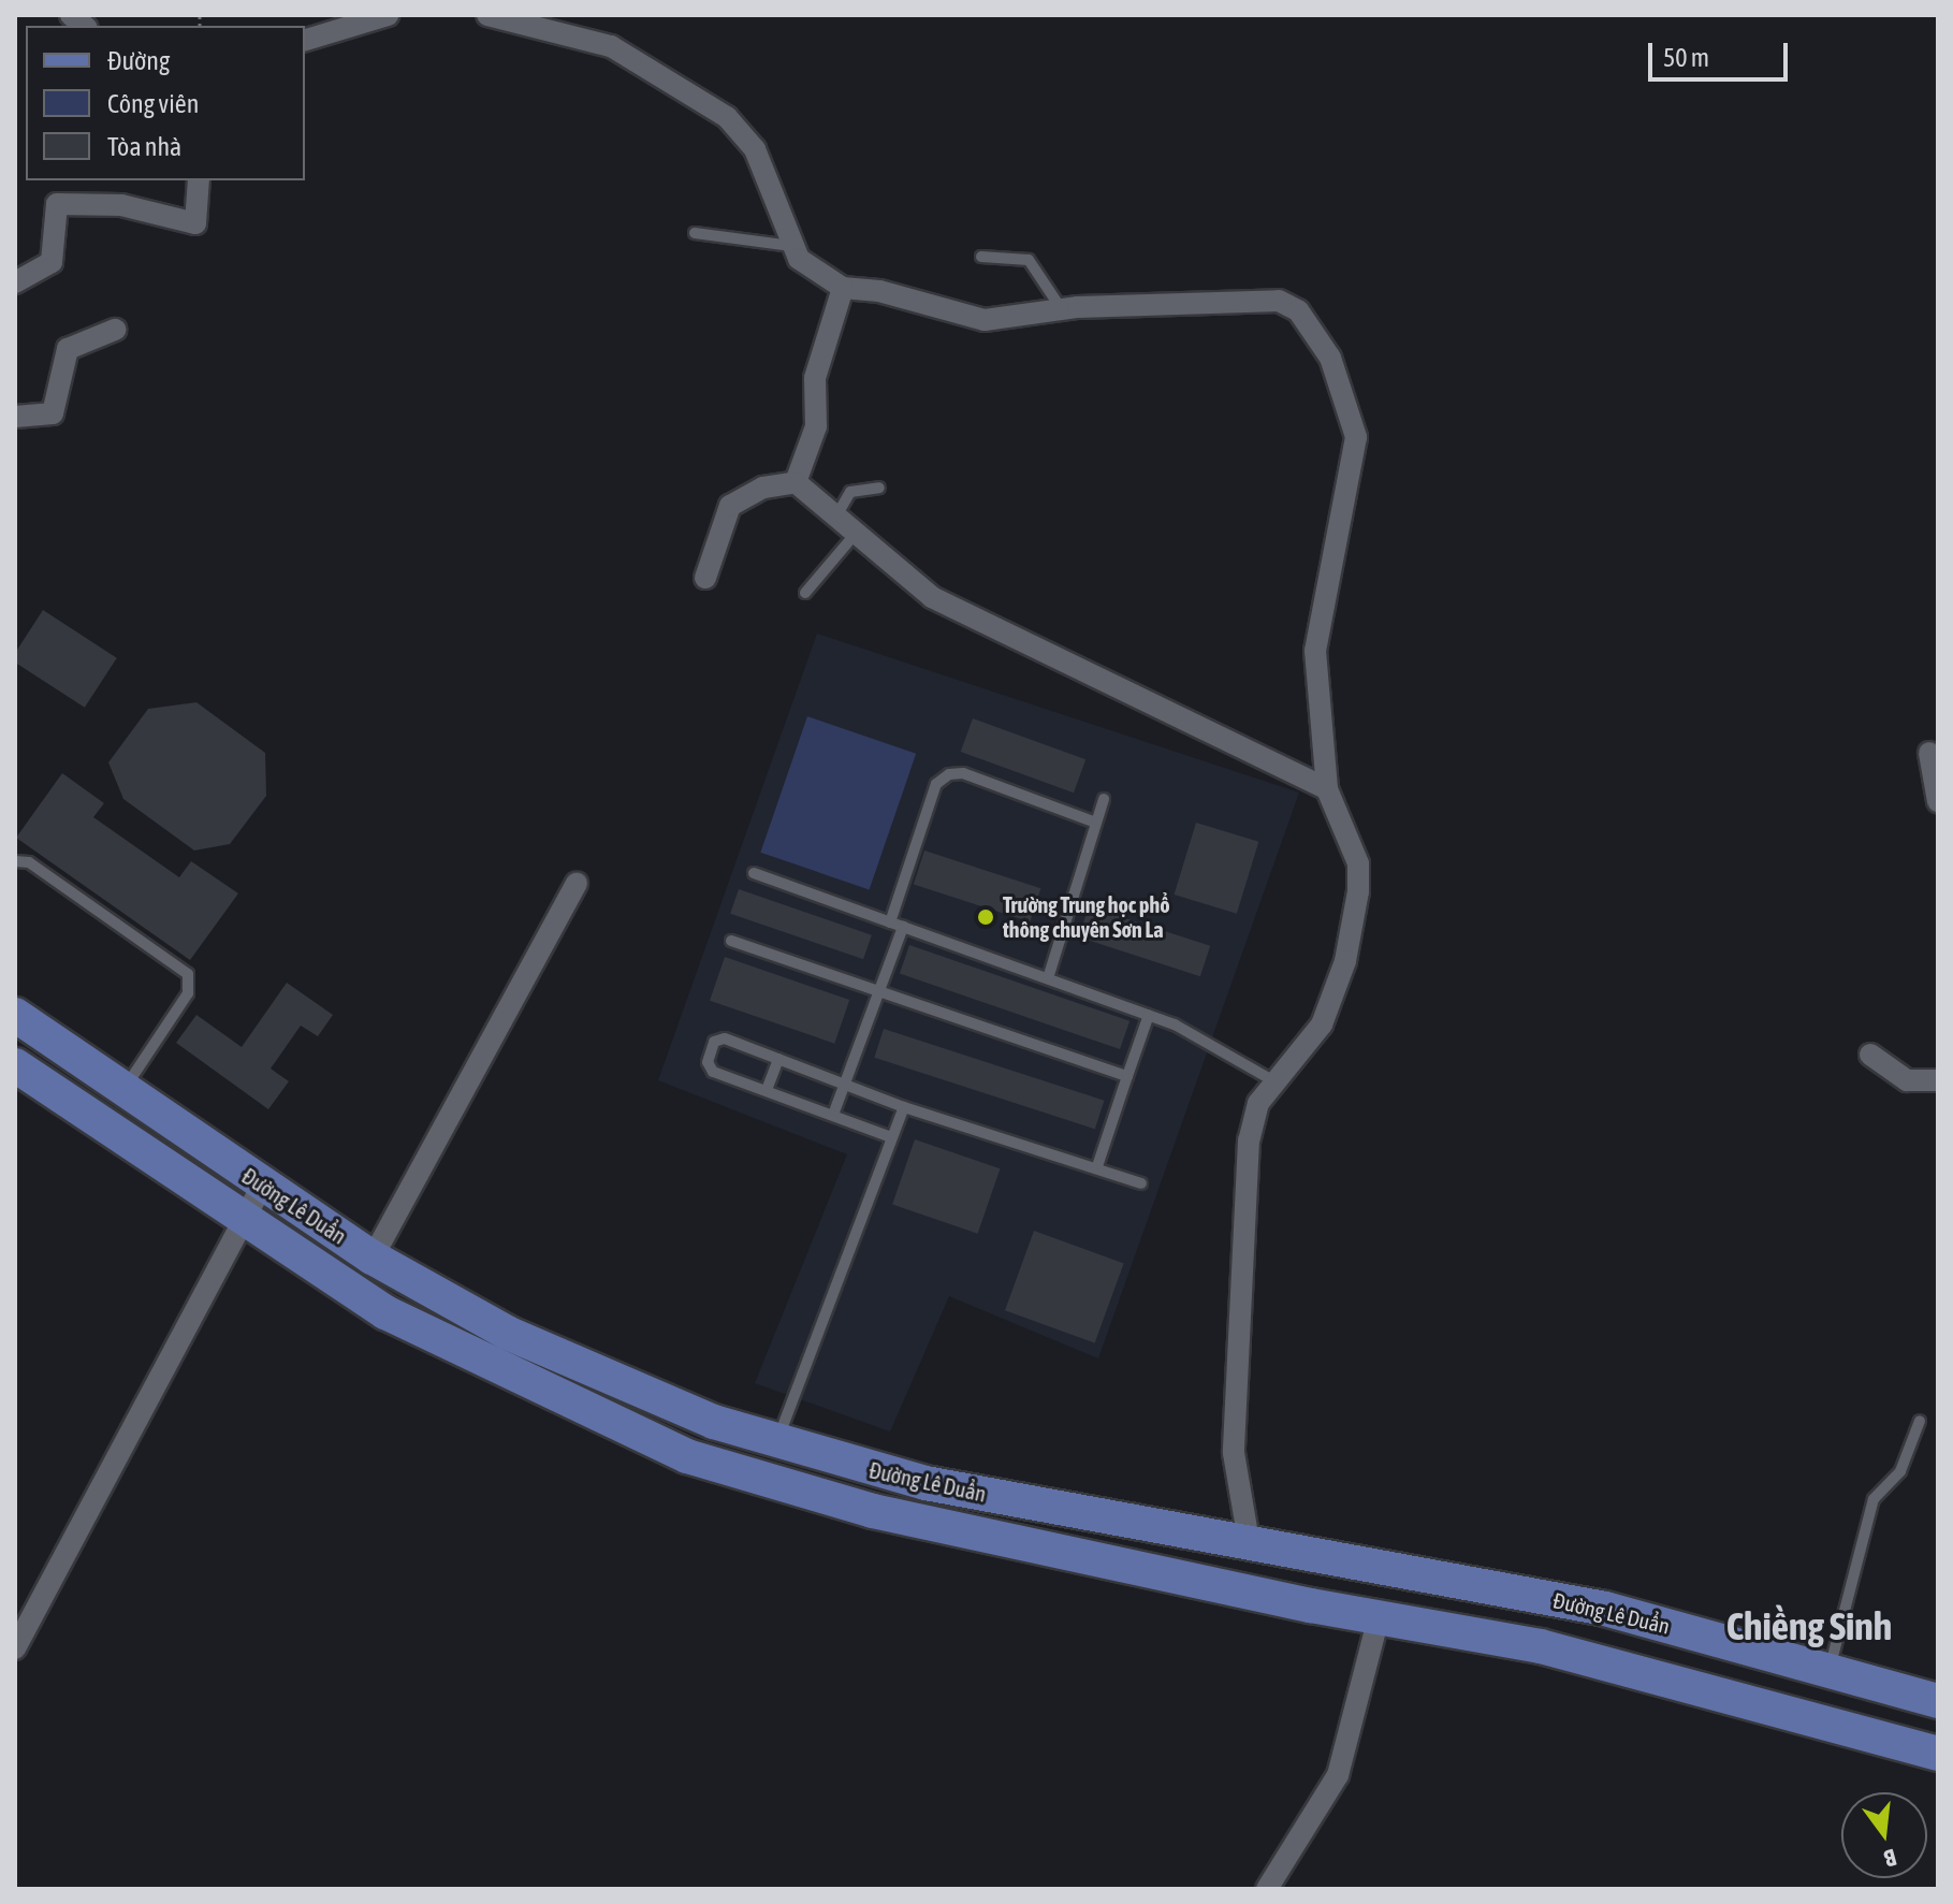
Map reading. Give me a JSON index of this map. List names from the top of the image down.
{
  "streets": {
    "main road": ["Đường Lê Duẩn"]
  },
  "districts": ["Chiềng Sinh"],
  "places": ["Trường Trung học phổ thông chuyên Sơn La"],
  "legend": ["Đường", "Công viên", "Tòa nhà"],
  "scale_bar": "50 m",
  "north": "bottom"
}
